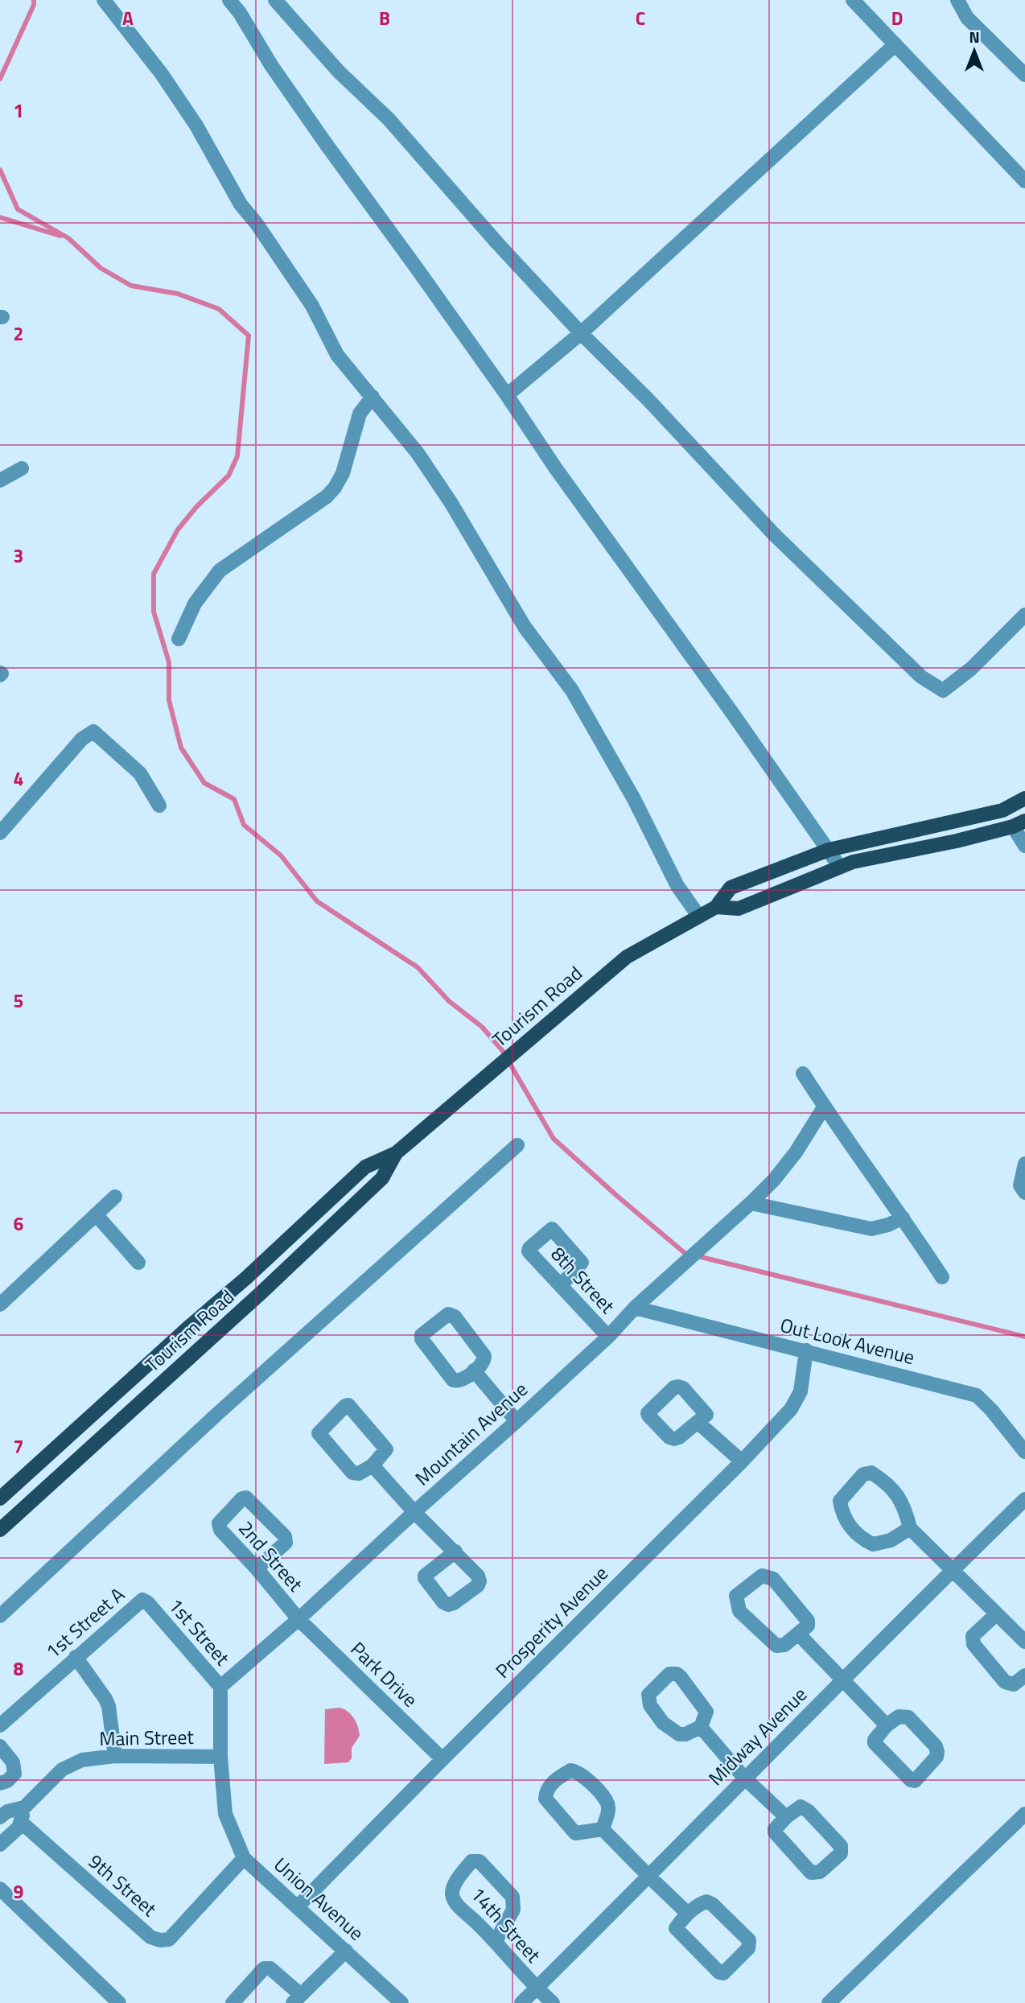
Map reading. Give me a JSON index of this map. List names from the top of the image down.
{
  "streets": {
    "main road": ["Tourism Road"],
    "street": [
      "8th Street",
      "Out Look Avenue",
      "Mountain Avenue",
      "2nd Street",
      "Prosperity Avenue",
      "1st Street A",
      "1st Street",
      "Park Drive",
      "Midway Avenue",
      "Main Street",
      "9th Street",
      "Union Avenue",
      "14th Street"
    ]
  },
  "crossings": [
    ["8th Street", "Mountain Avenue"],
    ["Out Look Avenue", "Mountain Avenue"],
    ["Out Look Avenue", "Prosperity Avenue"],
    ["Mountain Avenue", "2nd Street"],
    ["Mountain Avenue", "1st Street"],
    ["Mountain Avenue", "Park Drive"],
    ["2nd Street", "Park Drive"],
    ["Prosperity Avenue", "Park Drive"],
    ["Prosperity Avenue", "Union Avenue"],
    ["1st Street A", "1st Street"],
    ["Midway Avenue", "14th Street"],
    ["Main Street", "Union Avenue"],
    ["9th Street", "Union Avenue"]
  ],
  "north": "top",
  "grid": {
    "columns": [
      "A",
      "B",
      "C",
      "D"
    ],
    "rows": [
      "1",
      "2",
      "3",
      "4",
      "5",
      "6",
      "7",
      "8",
      "9"
    ]
  }
}
